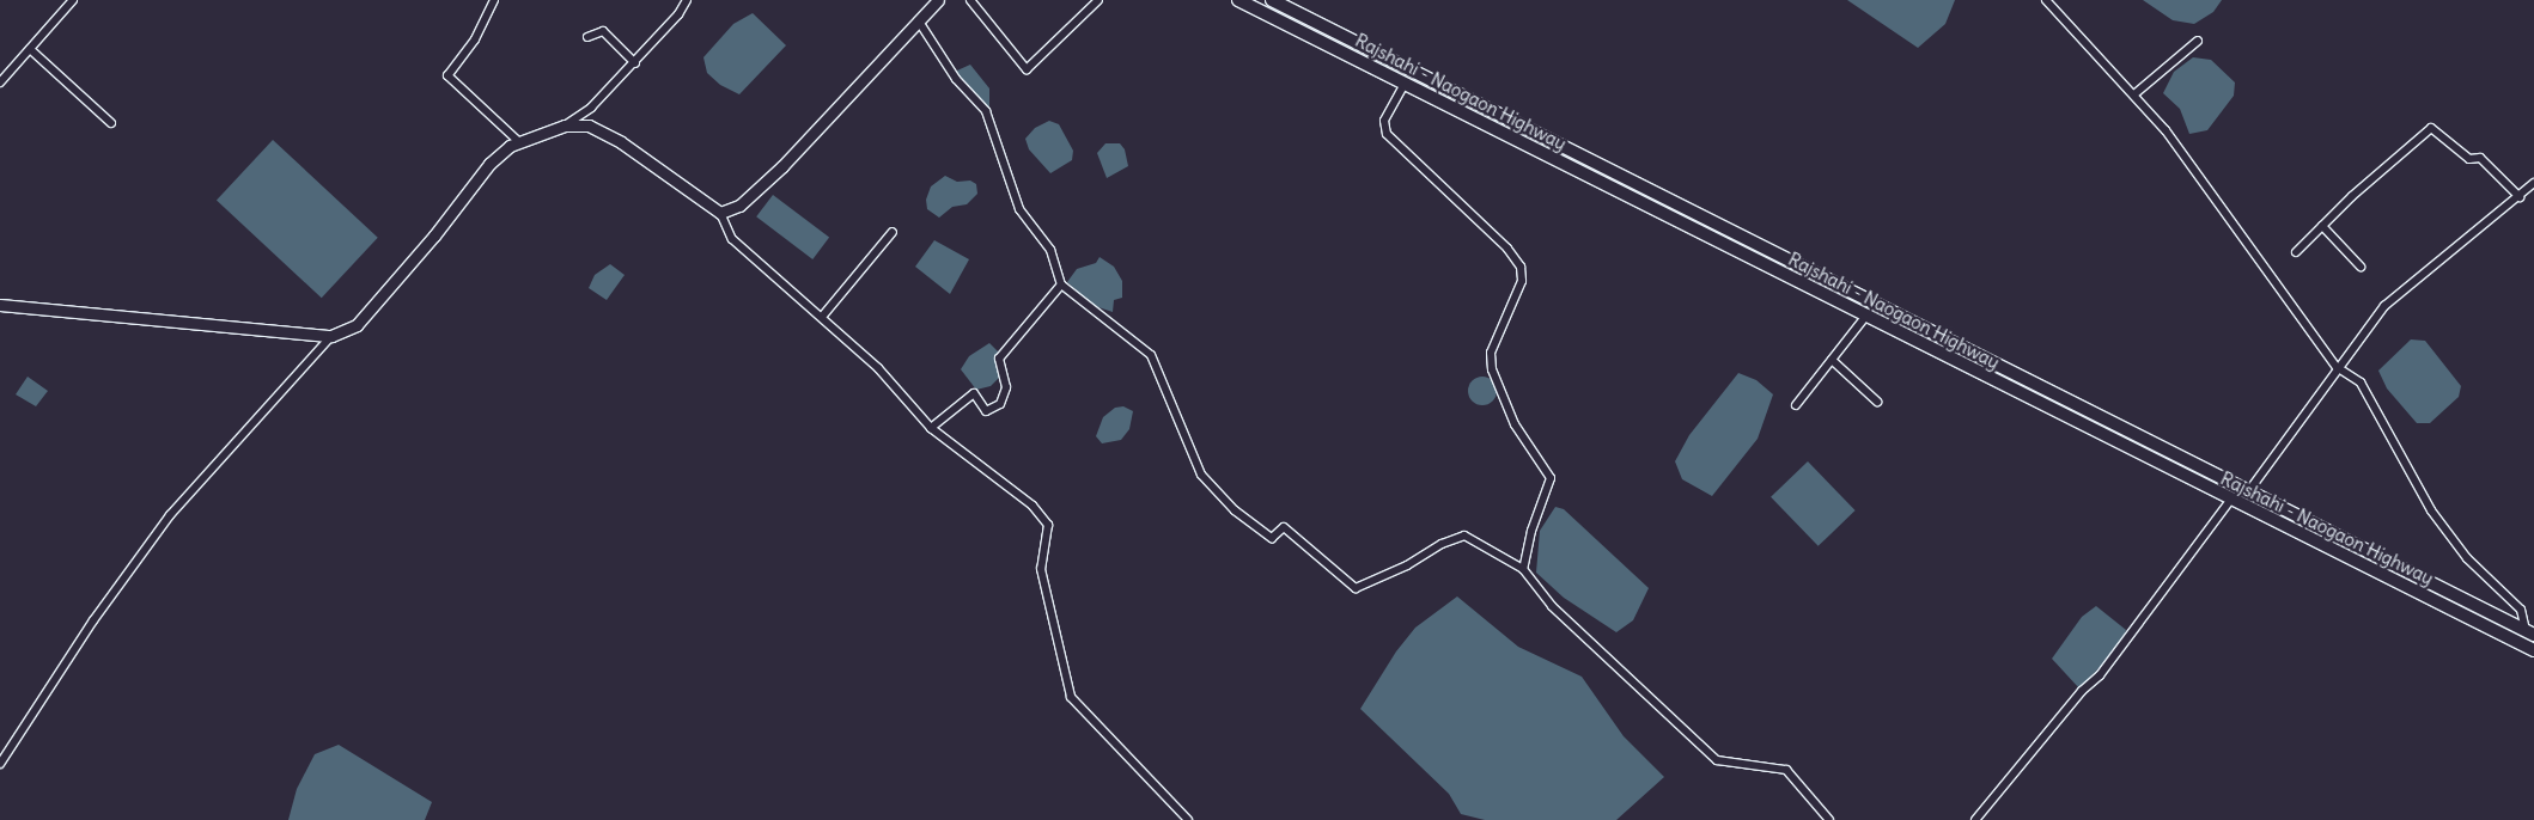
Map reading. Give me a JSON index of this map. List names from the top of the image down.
{
  "streets": {
    "main road": ["Rajshahi - Naogaon Highway"]
  }
}
